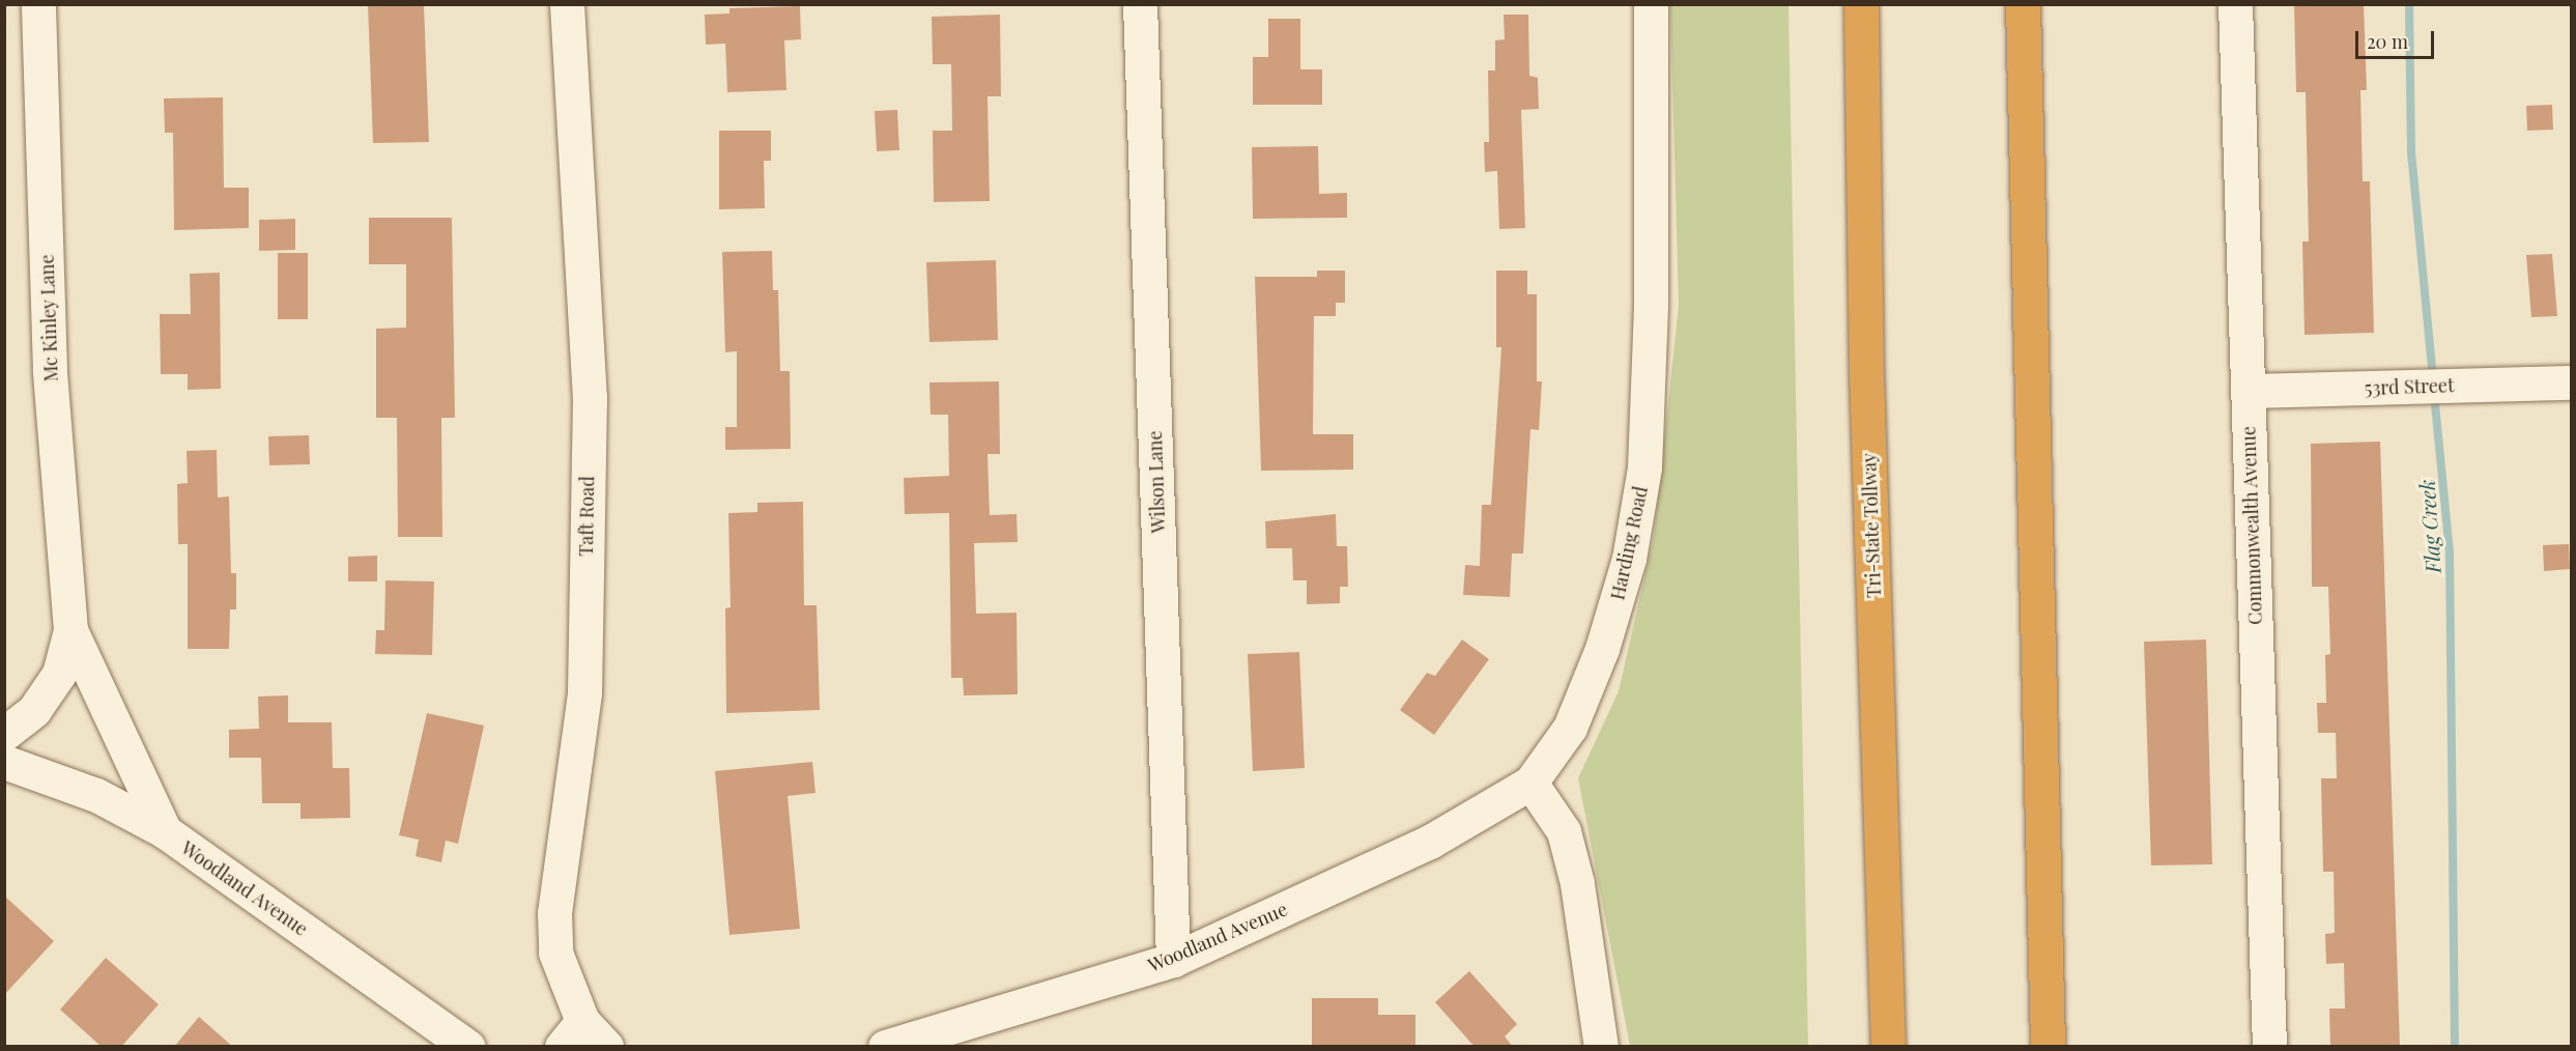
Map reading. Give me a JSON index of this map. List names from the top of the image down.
{
  "streets": {
    "highway": ["Tri-State Tollway"],
    "street": [
      "Mc Kinley Lane",
      "53rd Street",
      "Wilson Lane",
      "Taft Road",
      "Commonwealth Avenue",
      "Harding Road",
      "Woodland Avenue"
    ]
  },
  "crossings": [
    ["Mc Kinley Lane", "Woodland Avenue"],
    ["53rd Street", "Commonwealth Avenue"],
    ["Wilson Lane", "Woodland Avenue"],
    ["Harding Road", "Woodland Avenue"]
  ],
  "water": ["Flag Creek"],
  "scale_bar": "20 m"
}
